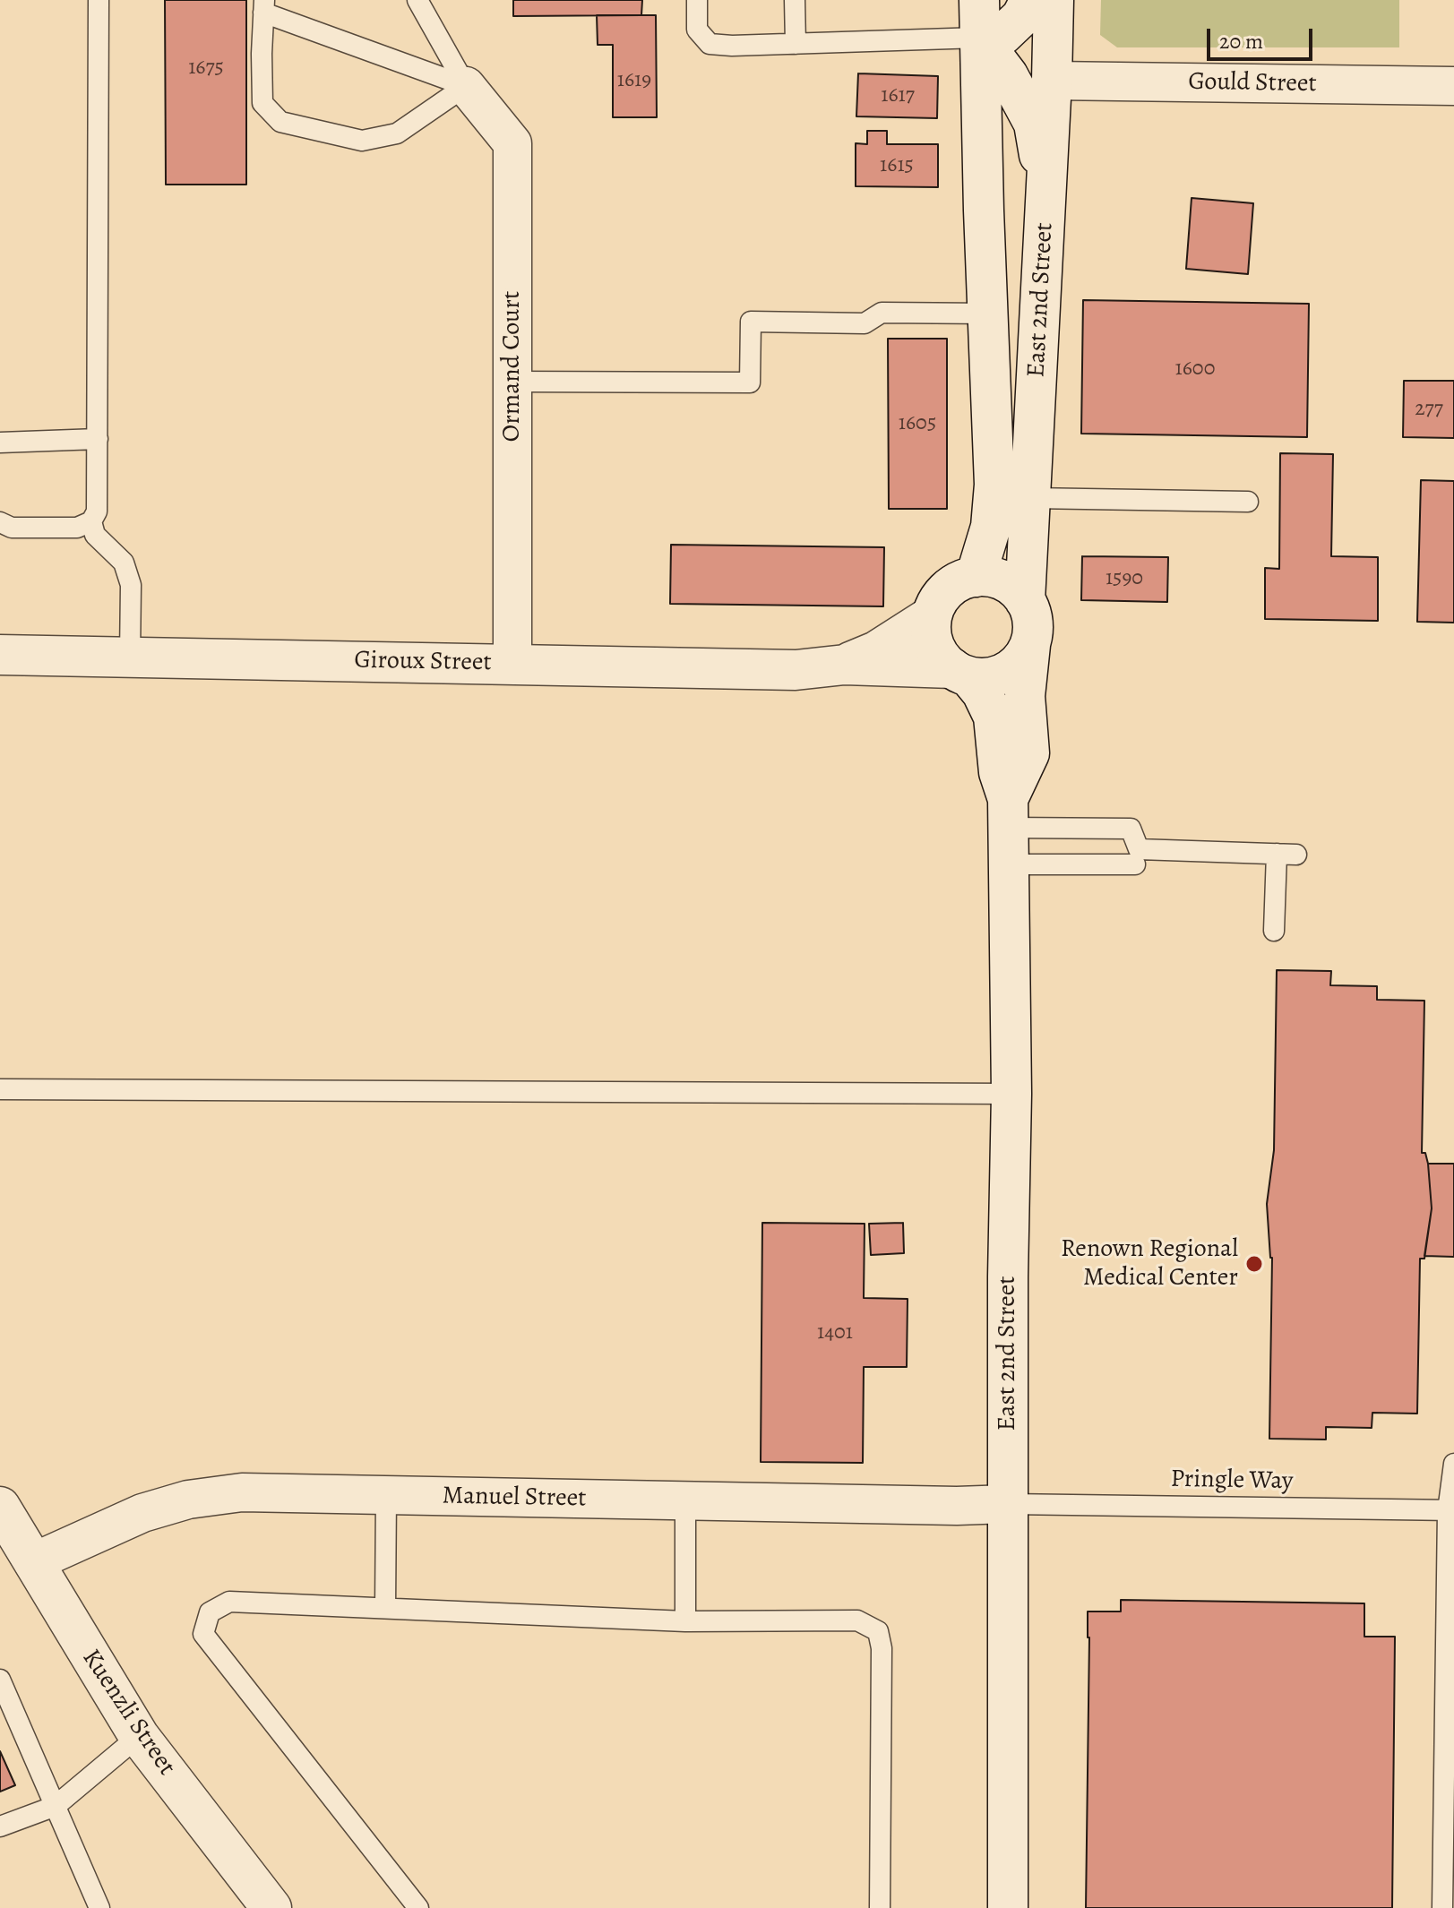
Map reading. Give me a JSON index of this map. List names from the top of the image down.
{
  "streets": {
    "main road": ["East 2nd Street", "Giroux Street", "Kuenzli Street"],
    "street": ["Gould Street", "Ormand Court", "Manuel Street"],
    "lane": ["Pringle Way"]
  },
  "crossings": [
    ["Gould Street", "East 2nd Street"],
    ["East 2nd Street", "Giroux Street"],
    ["East 2nd Street", "Pringle Way"],
    ["East 2nd Street", "Manuel Street"],
    ["Ormand Court", "Giroux Street"],
    ["Pringle Way", "Manuel Street"],
    ["Manuel Street", "Kuenzli Street"]
  ],
  "places": ["Renown Regional Medical Center"],
  "house_numbers": [
    "1675",
    "1619",
    "1617",
    "1615",
    "1600",
    "277",
    "1605",
    "1590",
    "1401"
  ],
  "scale_bar": "20 m"
}
